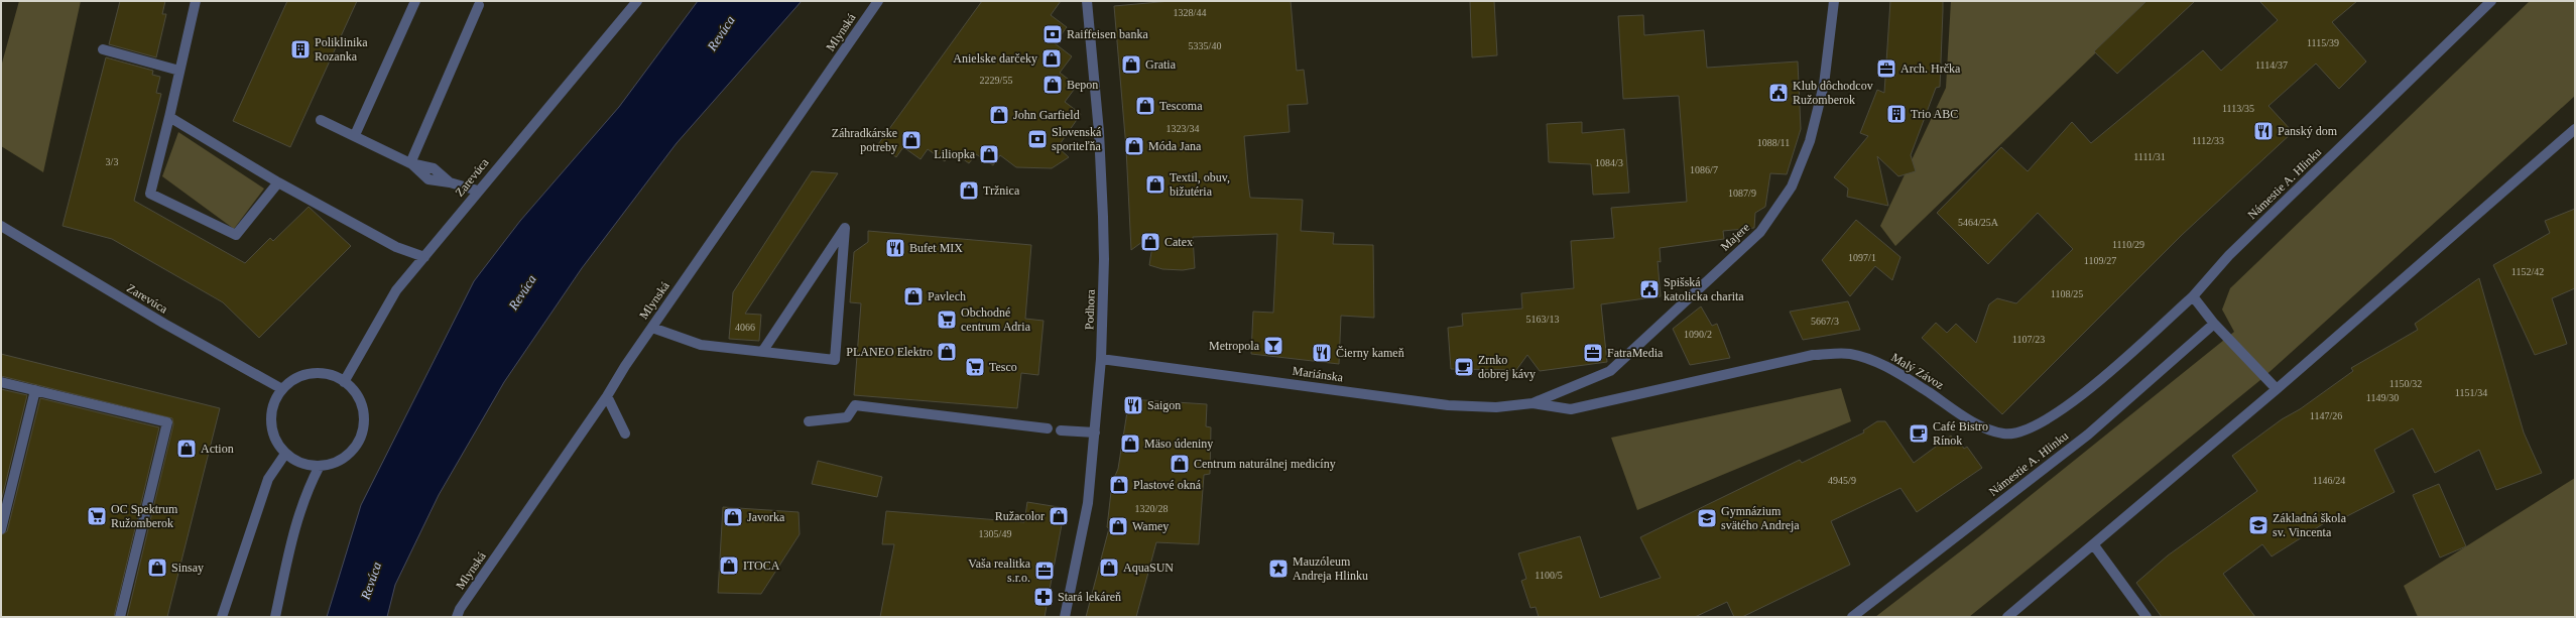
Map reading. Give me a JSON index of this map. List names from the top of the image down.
{
  "streets": {
    "street": [
      "Mlynská",
      "Zarevúca",
      "Námestie A. Hlinku",
      "Majere",
      "Podhora",
      "Malý Závoz",
      "Mariánska"
    ]
  },
  "crossings": [
    ["Námestie A. Hlinku", "Malý Závoz"],
    ["Majere", "Malý Závoz"],
    ["Majere", "Mariánska"],
    ["Podhora", "Mariánska"],
    ["Malý Závoz", "Mariánska"]
  ],
  "water": ["Revúca"],
  "places": {
    "bank": ["Raiffeisen banka", "Slovenská sporiteľňa"],
    "building": ["Poliklinika Rozanka", "Trio ABC"],
    "shop": [
      "Anielske darčeky",
      "Gratia",
      "Bepon",
      "Tescoma",
      "John Garfield",
      "Záhradkárske potreby",
      "Móda Jana",
      "Liliopka",
      "Textil, obuv, bižutéria",
      "Tržnica",
      "Catex",
      "Pavlech",
      "PLANEO Elektro",
      "Mäso údeniny",
      "Action",
      "Centrum naturálnej medicíny",
      "Plastové okná",
      "Ružacolor",
      "Javorka",
      "Wamey",
      "ITOCA",
      "Sinsay",
      "AquaSUN"
    ],
    "office": ["Arch. Hrčka", "FatraMedia", "Vaša realitka s.r.o."],
    "public building": ["Klub dôchodcov Ružomberok", "Spišská katolicka charita"],
    "restaurant": [
      "Panský dom",
      "Bufet MIX",
      "Čierny kameň",
      "Saigon"
    ],
    "supermarket": ["Obchodné centrum Adria", "Tesco", "OC Spektrum Ružomberok"],
    "bar": ["Metropola"],
    "cafe": ["Zrnko dobrej kávy", "Café Bistro Rínok"],
    "school or university": ["Gymnázium svätého Andreja", "Základná škola sv. Vincenta"],
    "place": ["Mauzóleum Andreja Hlinku"],
    "pharmacy": ["Stará lekáreň"]
  },
  "house_numbers": [
    "1328/44",
    "1115/39",
    "5335/40",
    "1114/37",
    "2229/55",
    "1113/35",
    "1323/34",
    "1112/33",
    "1088/11",
    "1111/31",
    "3/3",
    "1084/3",
    "1086/7",
    "1087/9",
    "5464/25A",
    "1110/29",
    "1097/1",
    "1109/27",
    "1152/42",
    "1108/25",
    "5163/13",
    "5667/3",
    "4066",
    "1090/2",
    "1107/23",
    "1150/32",
    "1151/34",
    "1149/30",
    "1147/26",
    "4945/9",
    "1146/24",
    "1320/28",
    "1305/49",
    "1100/5"
  ]
}
